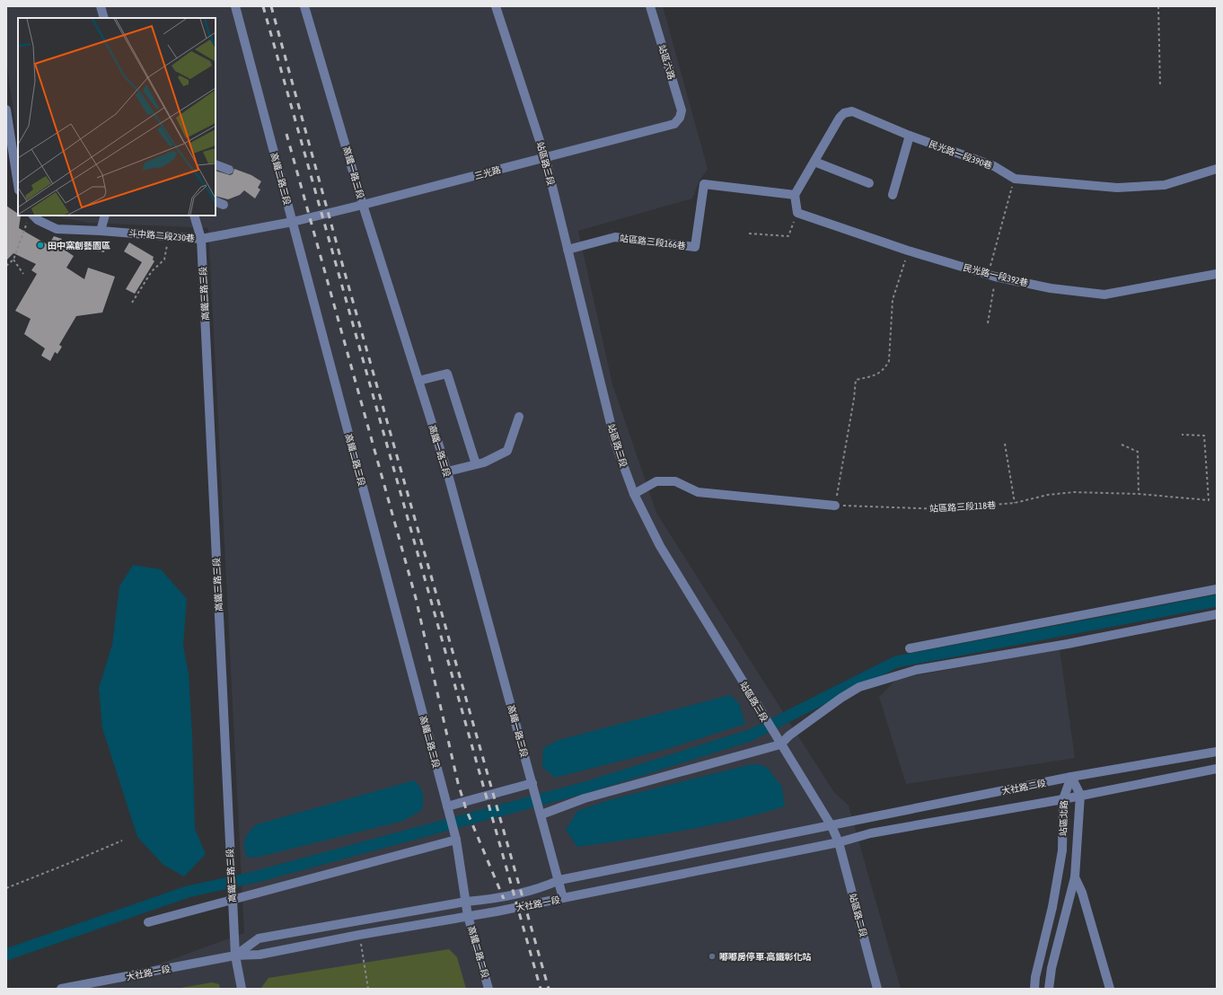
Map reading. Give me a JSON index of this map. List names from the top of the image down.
{
  "streets": {
    "street": [
      "站區六路",
      "民光路一段390巷",
      "站區路三段",
      "高鐵一路三段",
      "三光路",
      "高鐵二路三段",
      "斗中路二段230巷",
      "站區路三段166巷",
      "民光路一段392巷",
      "高鐵三路三段",
      "大社路二段",
      "站區北路",
      "大社路一段",
      "站區路二段",
      "高鐵二路二段"
    ],
    "path": ["站區路三段118巷"]
  },
  "crossings": [
    ["站區六路", "三光路"],
    ["民光路一段390巷", "站區路三段166巷"],
    ["站區路三段", "三光路"],
    ["站區路三段", "站區路三段166巷"],
    ["站區路三段", "大社路二段"],
    ["站區路三段", "大社路一段"],
    ["站區路三段", "站區路二段"],
    ["高鐵一路三段", "三光路"],
    ["高鐵一路三段", "大社路一段"],
    ["三光路", "高鐵二路三段"],
    ["三光路", "斗中路二段230巷"],
    ["高鐵二路三段", "斗中路二段230巷"],
    ["高鐵二路三段", "大社路一段"],
    ["高鐵二路三段", "高鐵二路二段"],
    ["斗中路二段230巷", "高鐵三路三段"],
    ["高鐵三路三段", "大社路一段"],
    ["大社路二段", "站區北路"],
    ["大社路二段", "大社路一段"],
    ["大社路二段", "站區路二段"],
    ["大社路一段", "站區路二段"],
    ["大社路一段", "高鐵二路二段"]
  ],
  "places": ["田中窯創藝園區", "嘟嘟房停車-高鐵彰化站"]
}
